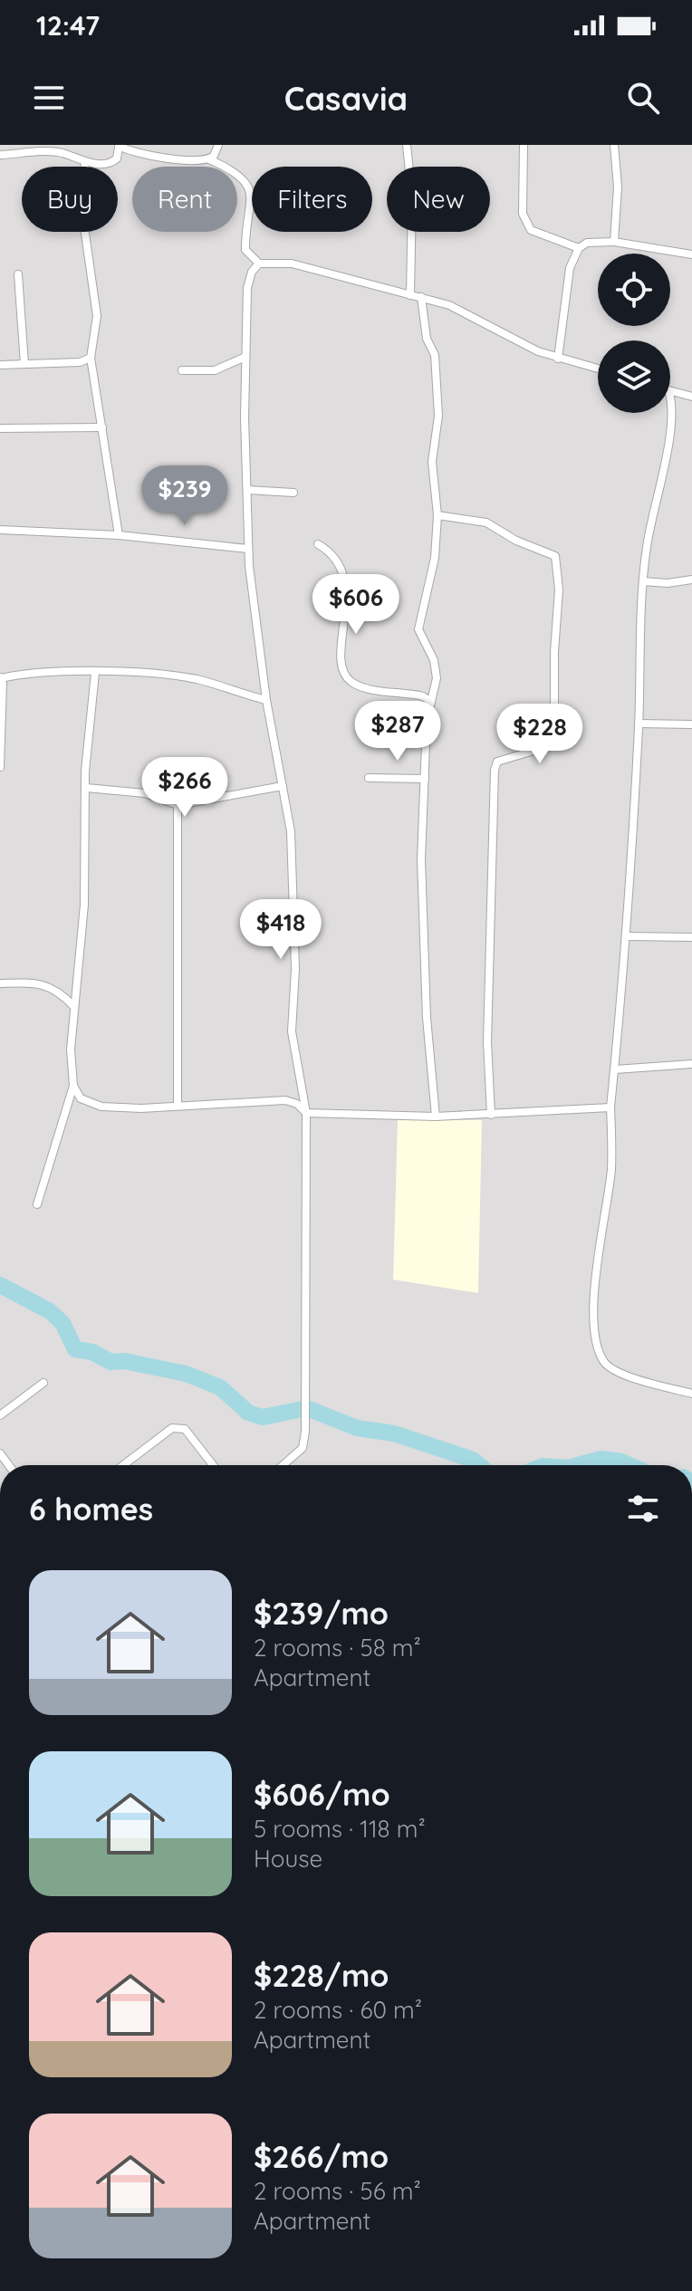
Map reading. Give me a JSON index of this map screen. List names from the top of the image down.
{
  "page": {
    "status": "12:47",
    "header": "Casavia",
    "chip": [
      "Buy",
      "Rent",
      "Filters",
      "New"
    ],
    "price": [
      "$239",
      "$606",
      "$287",
      "$228",
      "$266",
      "$418"
    ],
    "heading": "6 homes",
    "list": [
      {
        "name": "$239/mo",
        "note": "2 rooms · 58 m² · Apartment"
      },
      {
        "name": "$606/mo",
        "note": "5 rooms · 118 m² · House"
      },
      {
        "name": "$228/mo",
        "note": "2 rooms · 60 m² · Apartment"
      },
      {
        "name": "$266/mo",
        "note": "2 rooms · 56 m² · Apartment"
      }
    ]
  }
}
